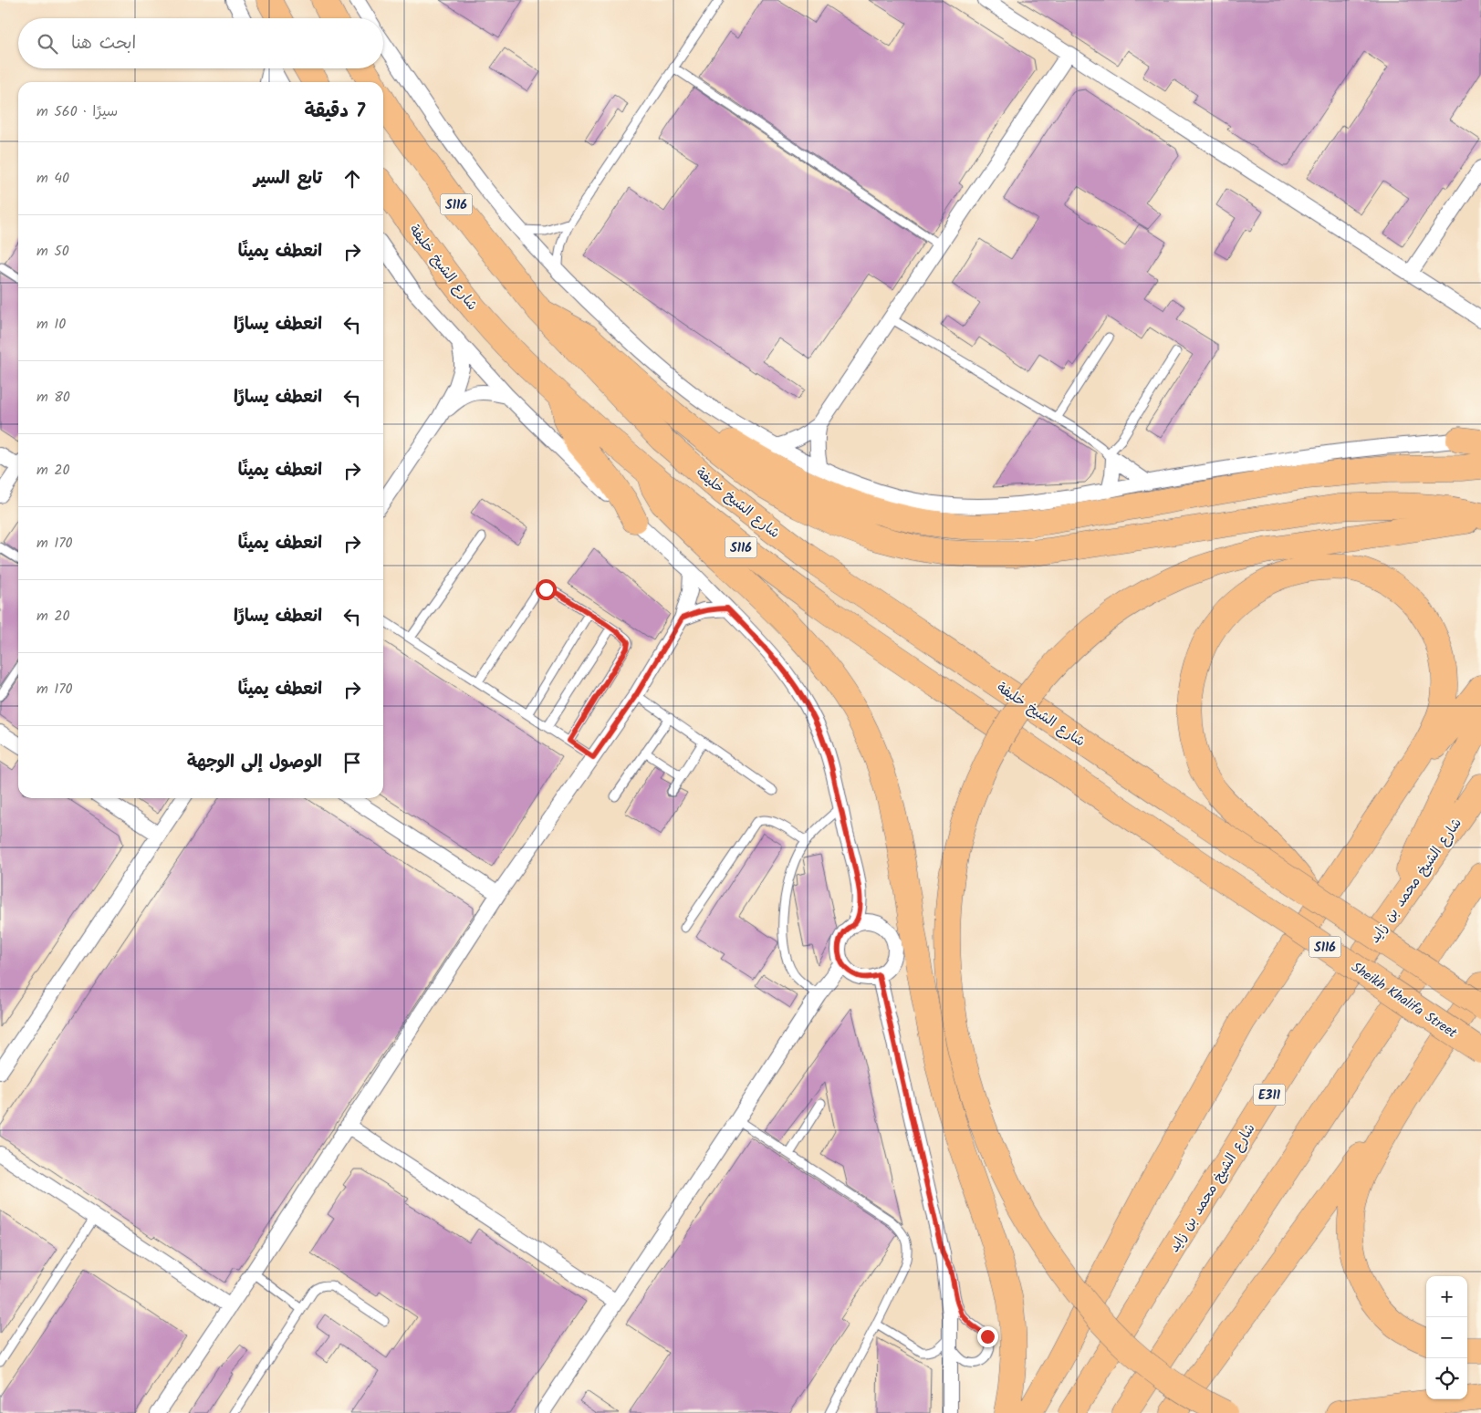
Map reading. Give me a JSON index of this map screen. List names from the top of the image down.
{
  "streets": {
    "highway": [
      "S116",
      "شارع الشيخ خليفة",
      "شارع الشيخ محمد بن زايد",
      "Sheikh Khalifa Street",
      "E311"
    ]
  },
  "crossings": [
    ["S116", "شارع الشيخ خليفة"],
    ["شارع الشيخ خليفة", "Sheikh Khalifa Street"]
  ],
  "page": {
    "search": "ابحث هنا",
    "heading": ["7 دقيقة", "سيرًا · 560 m"],
    "list": [
      ["تابع السير", "40 m"],
      ["انعطف يمينًا", "50 m"],
      ["انعطف يسارًا", "10 m"],
      ["انعطف يسارًا", "80 m"],
      ["انعطف يمينًا", "20 m"],
      ["انعطف يمينًا", "170 m"],
      ["انعطف يسارًا", "20 m"],
      ["انعطف يمينًا", "170 m"],
      "الوصول إلى الوجهة"
    ],
    "map_buttons": ["+", "−"]
  }
}
